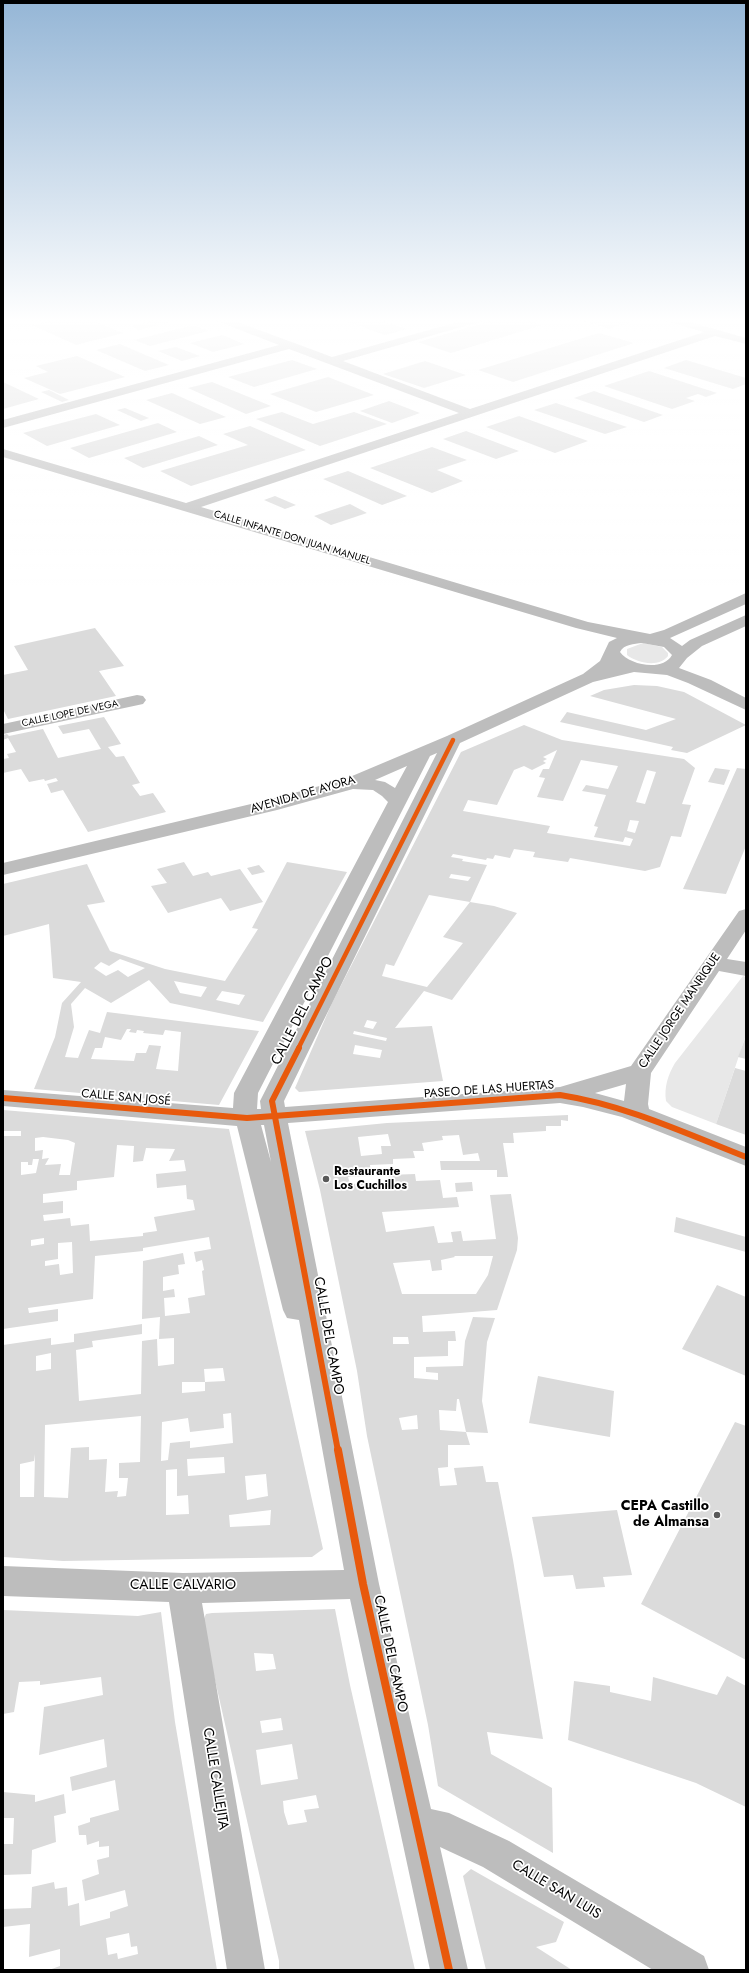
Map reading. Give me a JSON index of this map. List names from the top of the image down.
{
  "streets": {
    "street": [
      "CALLE INFANTE DON JUAN MANUEL",
      "CALLE LOPE DE VEGA",
      "AVENIDA DE AYORA",
      "CALLE DEL CAMPO",
      "CALLE JORGE MANRIQUE",
      "PASEO DE LAS HUERTAS",
      "CALLE SAN JOSÉ",
      "CALLE CALVARIO",
      "CALLE CALLEJITA",
      "CALLE SAN LUIS"
    ]
  },
  "crossings": [
    ["CALLE INFANTE DON JUAN MANUEL", "AVENIDA DE AYORA"],
    ["AVENIDA DE AYORA", "CALLE DEL CAMPO"],
    ["CALLE DEL CAMPO", "PASEO DE LAS HUERTAS"],
    ["CALLE DEL CAMPO", "CALLE SAN JOSÉ"],
    ["CALLE DEL CAMPO", "CALLE CALVARIO"],
    ["CALLE DEL CAMPO", "CALLE SAN LUIS"],
    ["CALLE JORGE MANRIQUE", "PASEO DE LAS HUERTAS"],
    ["PASEO DE LAS HUERTAS", "CALLE SAN JOSÉ"],
    ["CALLE CALVARIO", "CALLE CALLEJITA"]
  ],
  "places": ["Restaurante Los Cuchillos", "CEPA Castillo de Almansa"]
}
